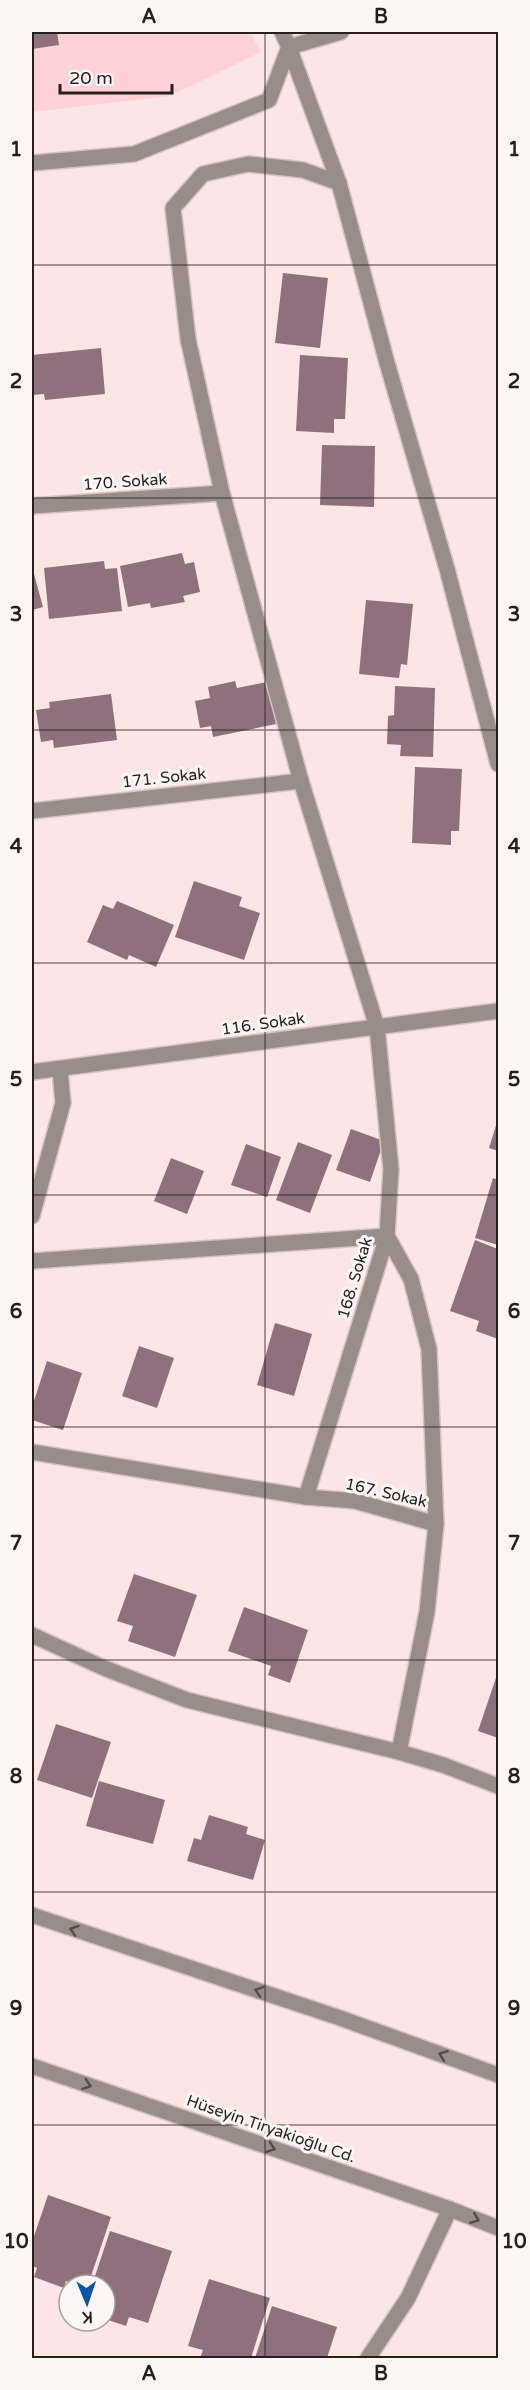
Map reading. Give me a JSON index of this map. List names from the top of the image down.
{
  "streets": {
    "street": [
      "170. Sokak",
      "171. Sokak",
      "116. Sokak",
      "168. Sokak",
      "167. Sokak",
      "Hüseyin Tiryakioğlu Cd."
    ]
  },
  "crossings": [
    ["170. Sokak", "168. Sokak"],
    ["171. Sokak", "168. Sokak"],
    ["116. Sokak", "168. Sokak"],
    ["168. Sokak", "167. Sokak"]
  ],
  "one_way": ["Hüseyin Tiryakioğlu Cd."],
  "scale_bar": "20 m",
  "north": "bottom",
  "grid": {
    "columns": ["A", "B"],
    "rows": [
      "1",
      "2",
      "3",
      "4",
      "5",
      "6",
      "7",
      "8",
      "9",
      "10"
    ]
  }
}
